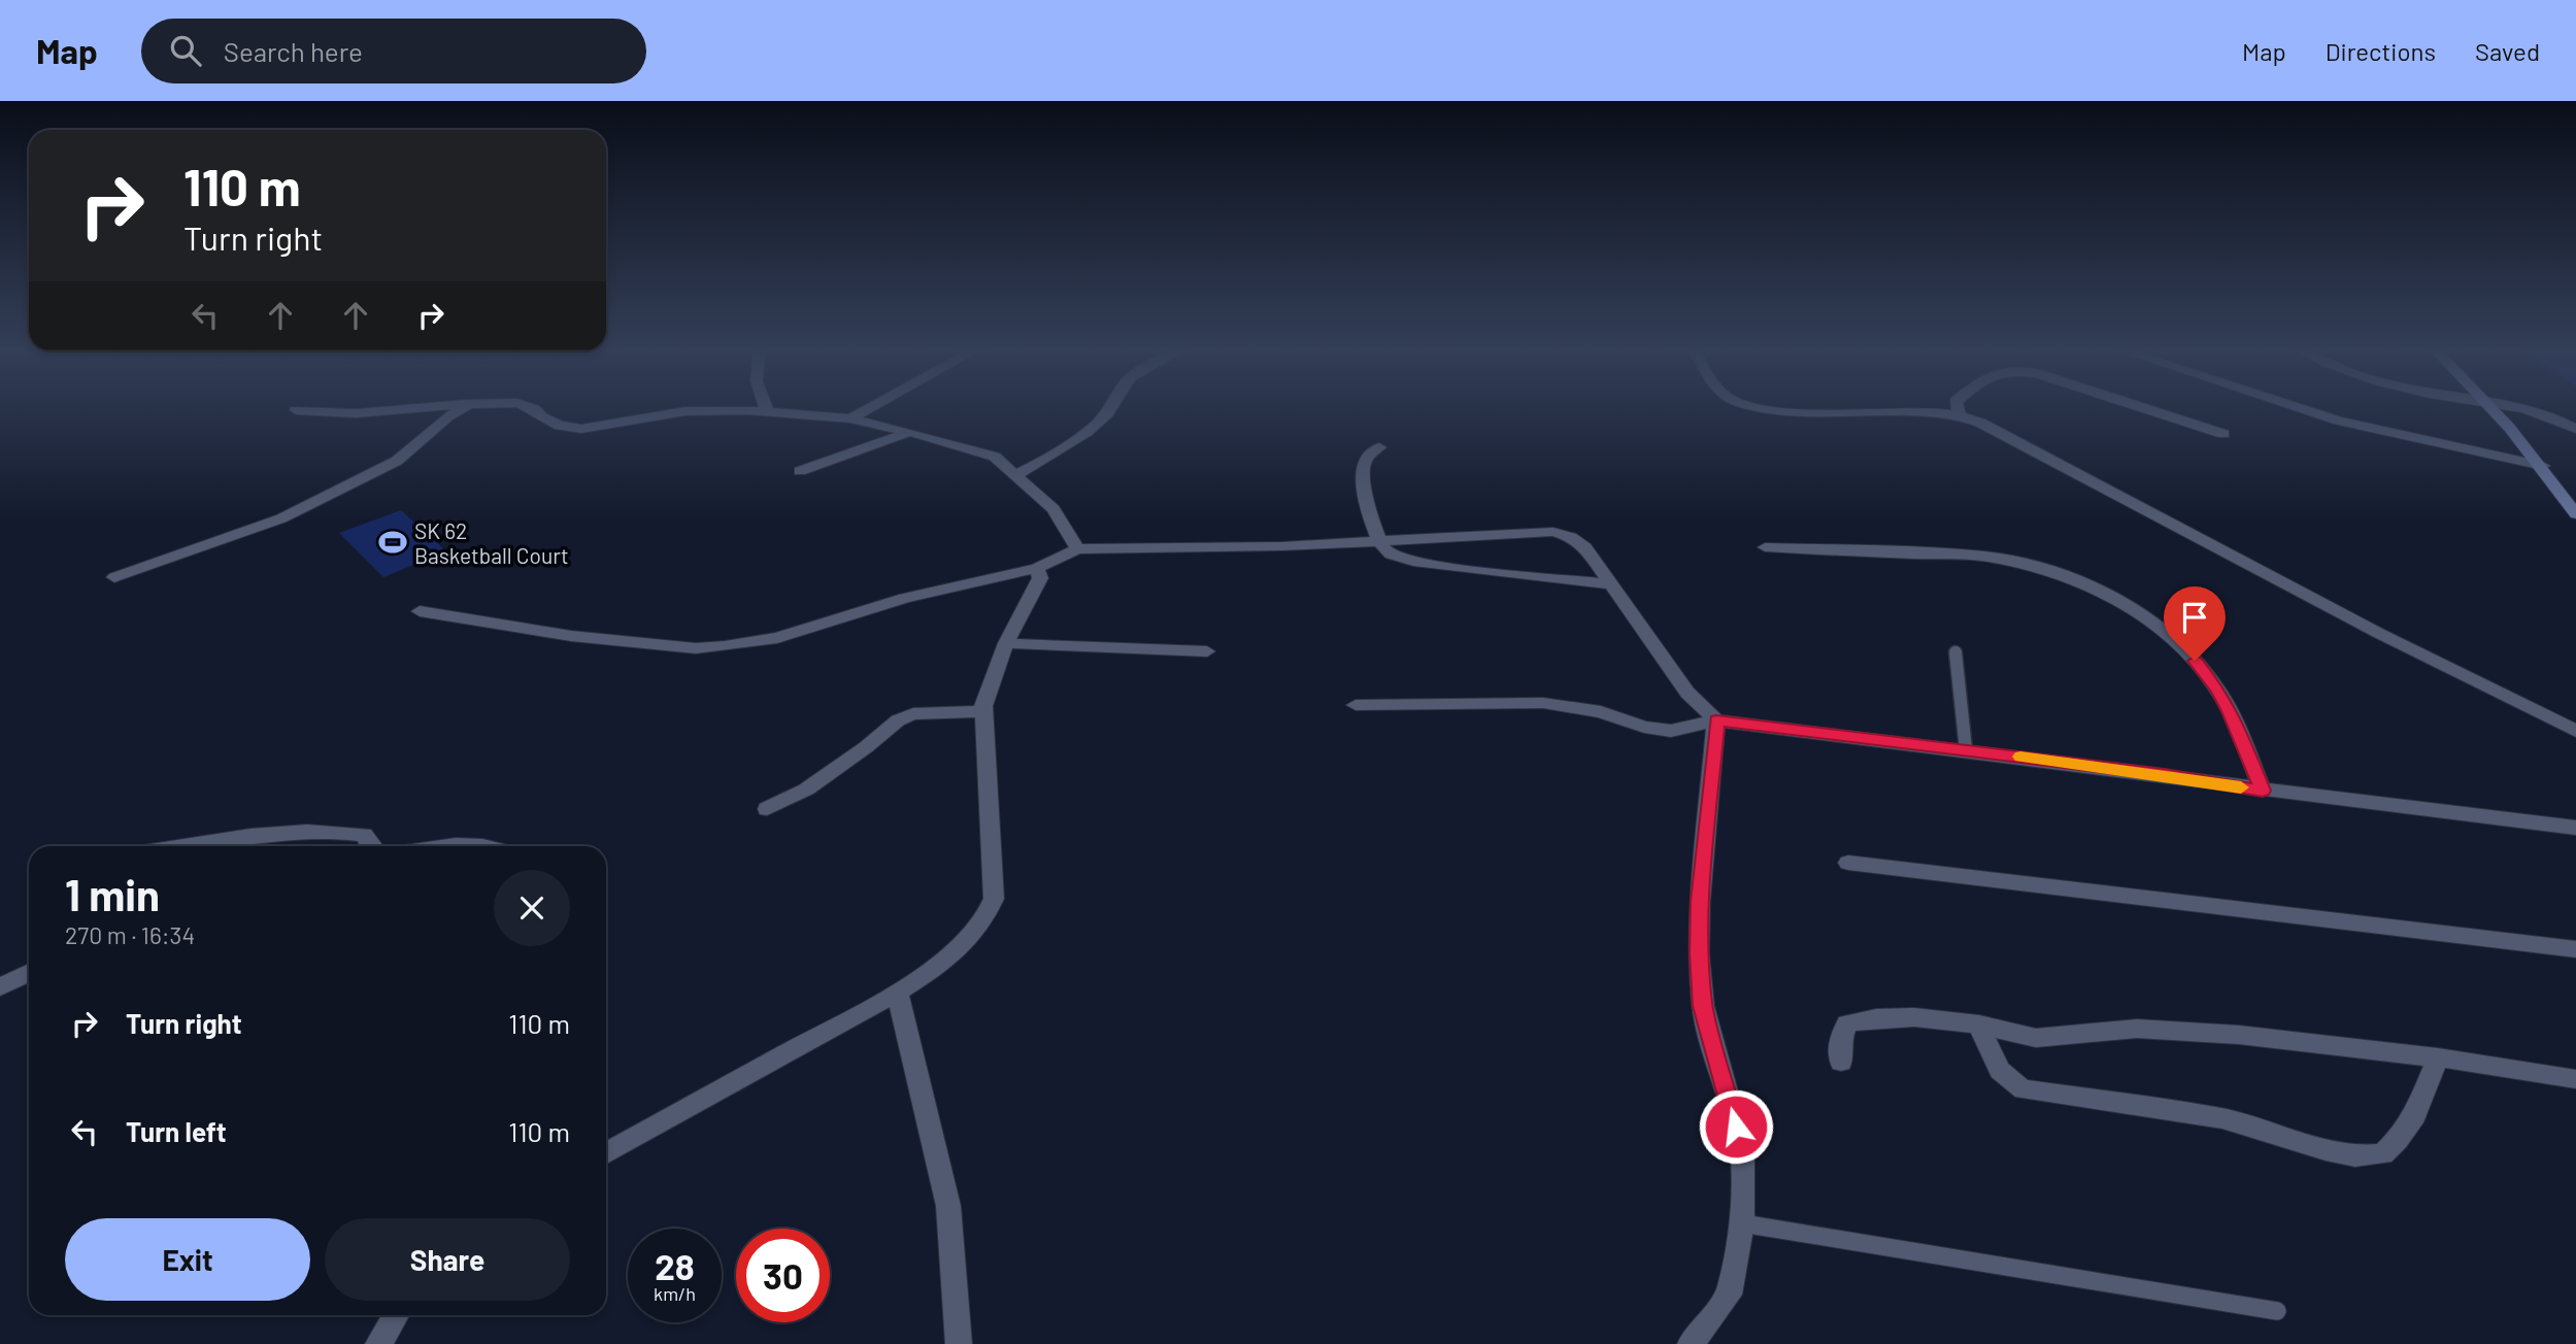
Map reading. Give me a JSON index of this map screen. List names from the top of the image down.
{
  "places": {
    "sports": ["SK 62 Basketball Court"]
  },
  "page": {
    "header": "Map",
    "search": "Search here",
    "nav": ["Map", "Directions", "Saved"],
    "turn": ["110 m", "Turn right"],
    "heading": ["1 min", "270 m · 16:34"],
    "list": [
      {
        "name": "Turn right",
        "value": "110 m"
      },
      {
        "name": "Turn left",
        "value": "110 m"
      }
    ],
    "buttons": ["Exit", "Share"],
    "speed": "28 km/h",
    "limit": "30"
  }
}
